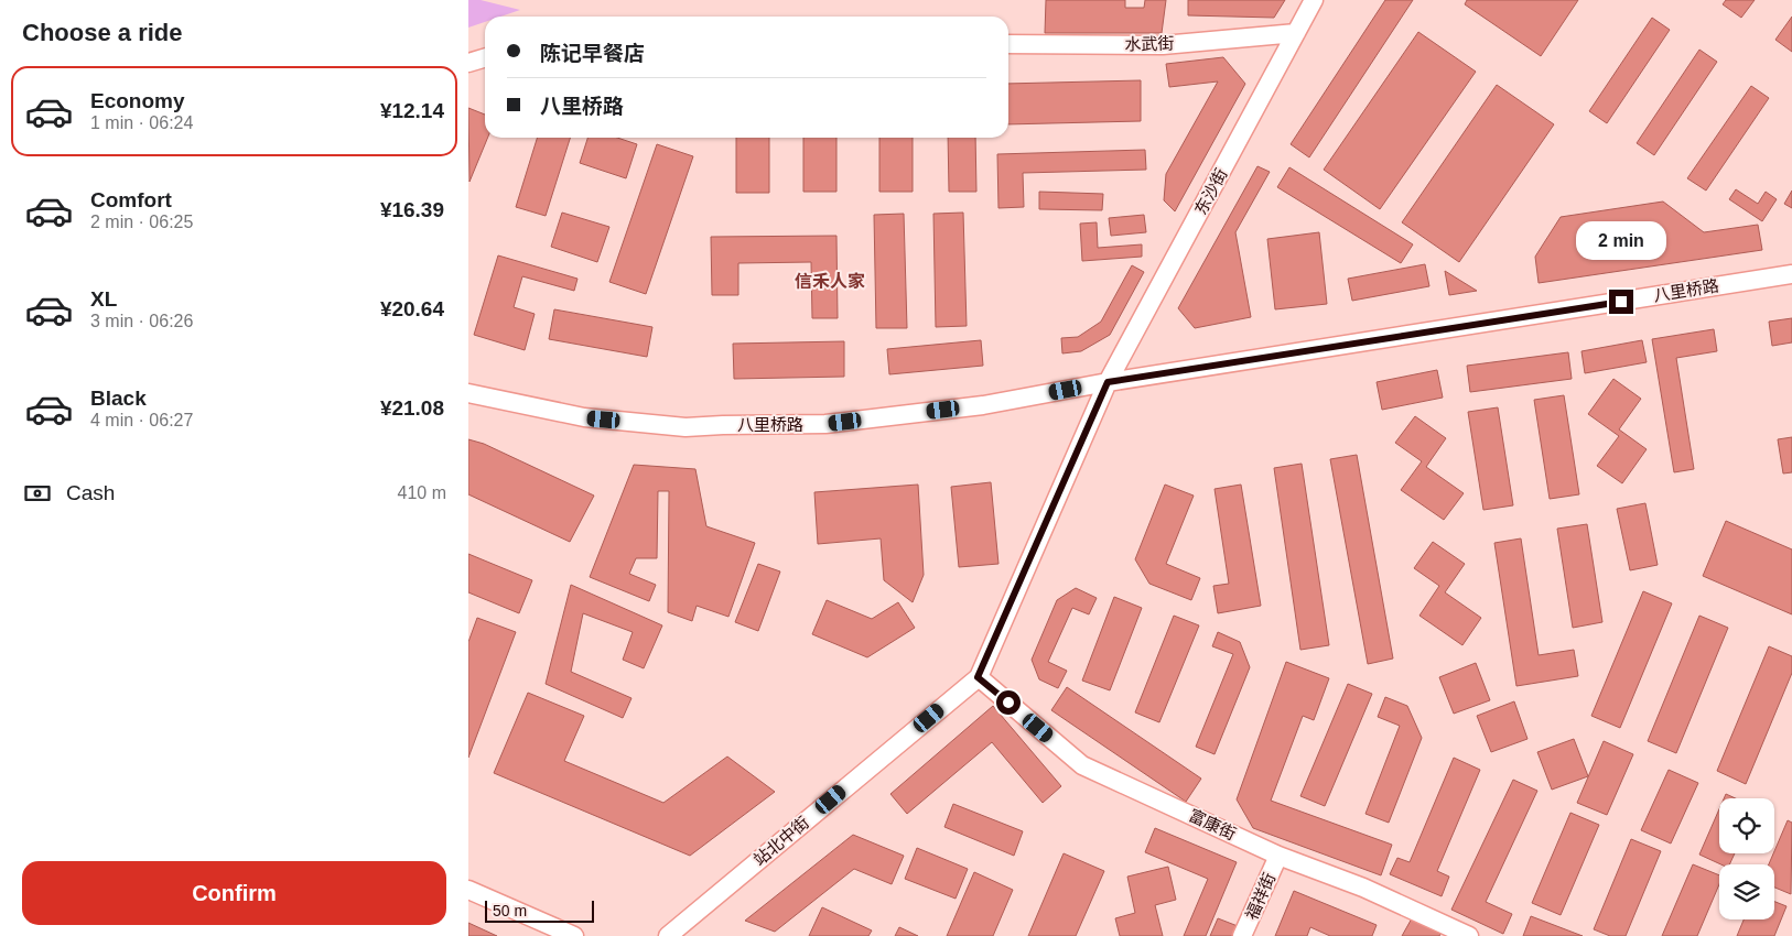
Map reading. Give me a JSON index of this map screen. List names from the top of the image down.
{
  "streets": {
    "street": [
      "水武街",
      "东沙街",
      "八里桥路",
      "富康街",
      "站北中街",
      "福祥街"
    ]
  },
  "crossings": [
    ["水武街", "东沙街"],
    ["东沙街", "八里桥路"],
    ["东沙街", "站北中街"],
    ["八里桥路", "站北中街"],
    ["富康街", "站北中街"],
    ["富康街", "福祥街"]
  ],
  "districts": ["信禾人家"],
  "scale_bar": "50 m",
  "page": {
    "heading": "Choose a ride",
    "banner": ["陈记早餐店", "八里桥路"],
    "list": [
      {
        "name": "Economy",
        "note": "1 min · 06:24",
        "value": "¥12.14"
      },
      {
        "name": "Comfort",
        "note": "2 min · 06:25",
        "value": "¥16.39"
      },
      {
        "name": "XL",
        "note": "3 min · 06:26",
        "value": "¥20.64"
      },
      {
        "name": "Black",
        "note": "4 min · 06:27",
        "value": "¥21.08"
      }
    ],
    "bubble": "2 min",
    "pay": ["Cash", "410 m"],
    "buttons": "Confirm",
    "scale": "50 m"
  }
}
